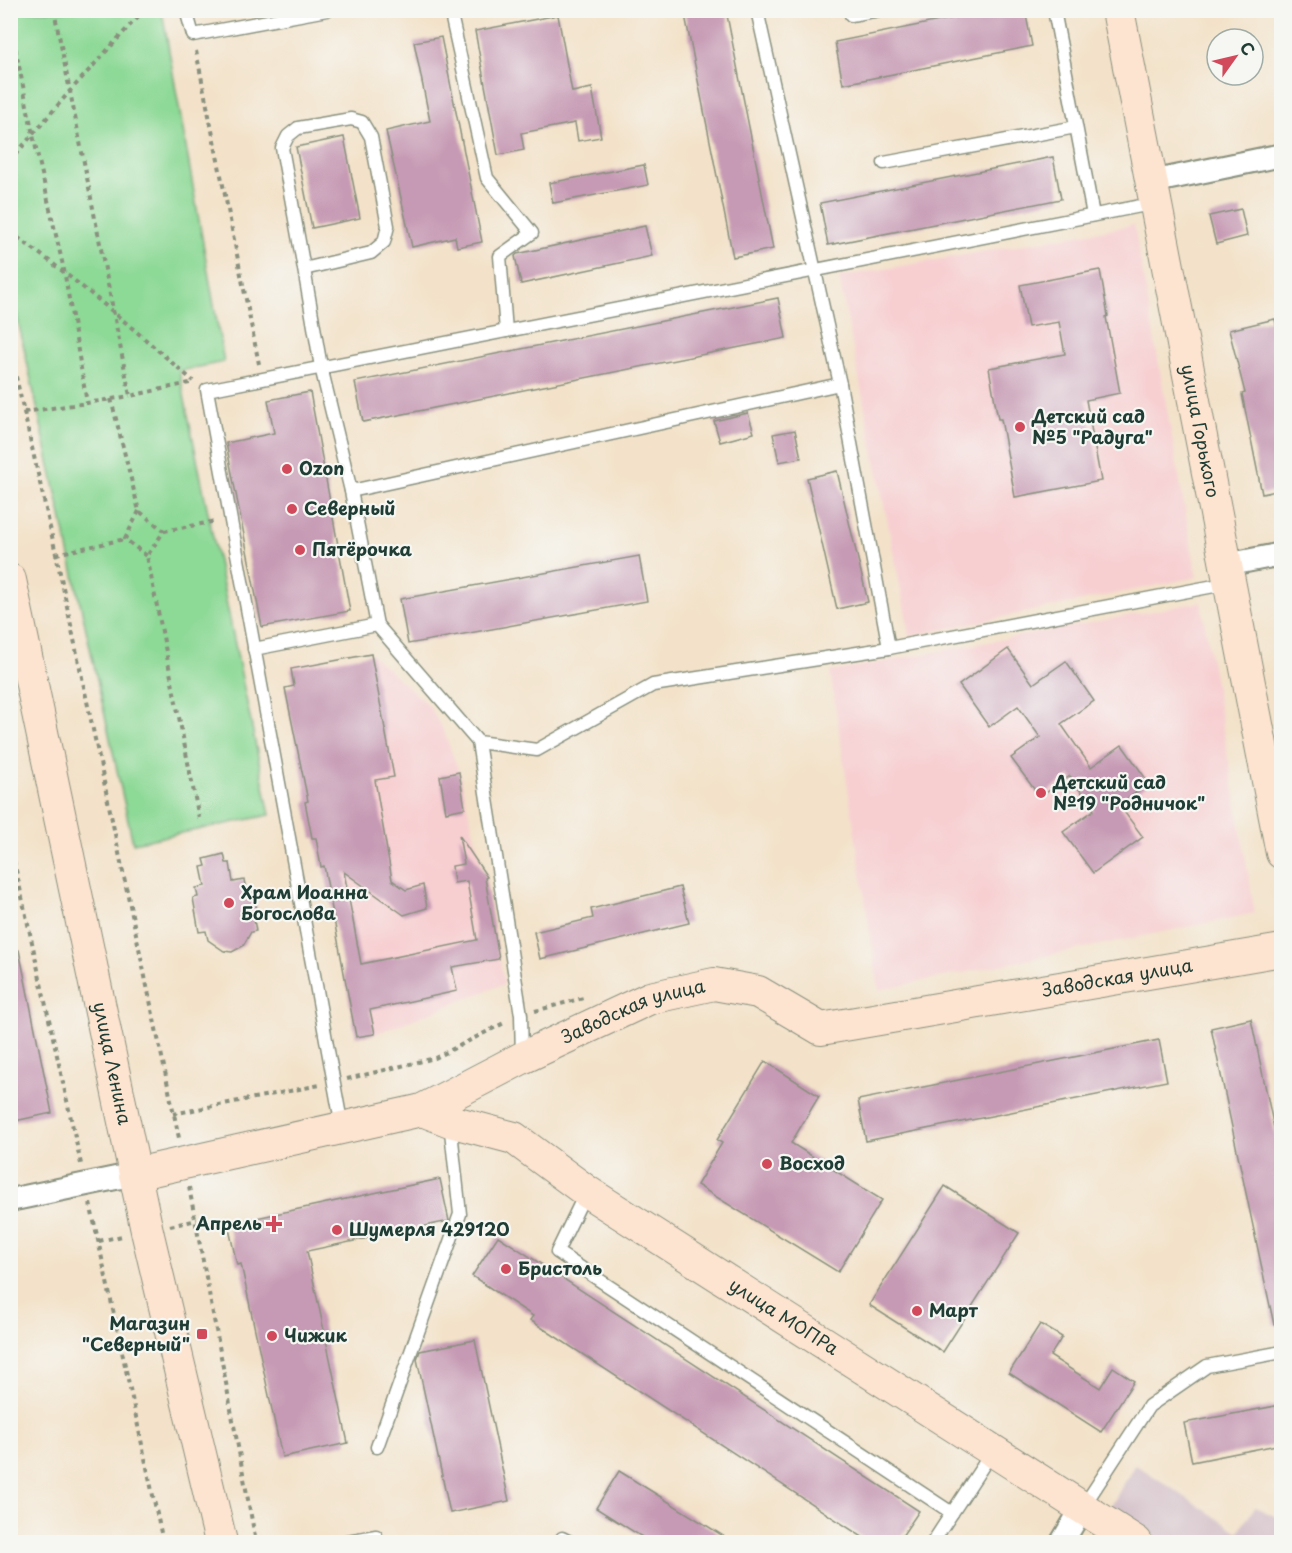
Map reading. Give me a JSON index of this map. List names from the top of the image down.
{
  "streets": {
    "street": [
      "улица Горького",
      "Заводская улица",
      "улица Ленина",
      "улица МОПРа"
    ]
  },
  "crossings": [
    ["Заводская улица", "улица Ленина"],
    ["Заводская улица", "улица МОПРа"]
  ],
  "places": {
    "other": [
      "Детский сад №5 \"Радуга\"",
      "Ozon",
      "Северный",
      "Пятёрочка",
      "Детский сад №19 \"Родничок\"",
      "Храм Иоанна Богослова",
      "Восход",
      "Шумерля 429120",
      "Бристоль",
      "Март",
      "Чижик"
    ],
    "health": ["Апрель"],
    "transit": ["Магазин \"Северный\""]
  },
  "north": "top right"
}
